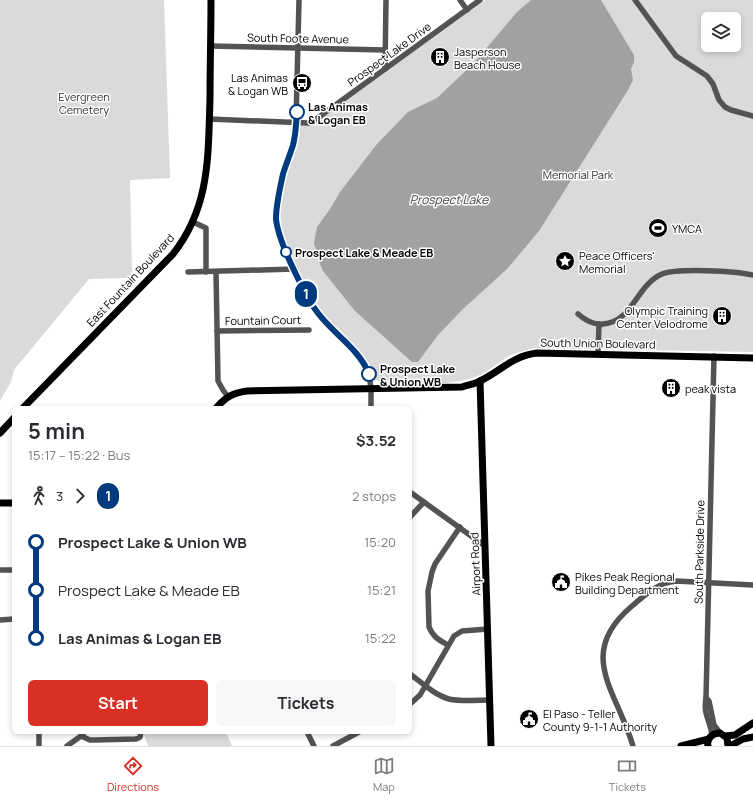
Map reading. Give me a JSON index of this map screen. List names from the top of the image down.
{
  "streets": {
    "main road": ["East Fountain Boulevard", "South Union Boulevard", "Airport Road"],
    "street": [
      "South Foote Avenue",
      "Prospect Lake Drive",
      "Fountain Court",
      "South Parkside Drive"
    ]
  },
  "crossings": [
    ["South Foote Avenue", "East Fountain Boulevard"],
    ["Prospect Lake Drive", "East Fountain Boulevard"],
    ["South Union Boulevard", "South Parkside Drive"],
    ["South Union Boulevard", "Airport Road"]
  ],
  "water": ["Prospect Lake"],
  "parks": ["Evergreen Cemetery", "Memorial Park"],
  "places": {
    "building": ["Jasperson Beach House", "Olympic Training Center Velodrome", "peak vista"],
    "bus stop": ["Las Animas & Logan WB"],
    "other": ["Las Animas & Logan EB", "Prospect Lake & Meade EB", "Prospect Lake & Union WB"],
    "sports": ["YMCA"],
    "place": ["Peace Officers' Memorial"],
    "public building": ["Pikes Peak Regional Building Department", "El Paso - Teller County 9-1-1 Authority"]
  },
  "lines": ["bus line 1"],
  "page": {
    "on_map": "1",
    "heading": ["5 min", "15:17 – 15:22 · Bus", "$3.52"],
    "legs": ["3", "1", "2 stops"],
    "list": [
      {
        "name": "Prospect Lake & Union WB",
        "value": "15:20"
      },
      {
        "name": "Prospect Lake & Meade EB",
        "value": "15:21"
      },
      {
        "name": "Las Animas & Logan EB",
        "value": "15:22"
      }
    ],
    "buttons": ["Start", "Tickets"],
    "tabs": ["Directions", "Map", "Tickets"]
  }
}
